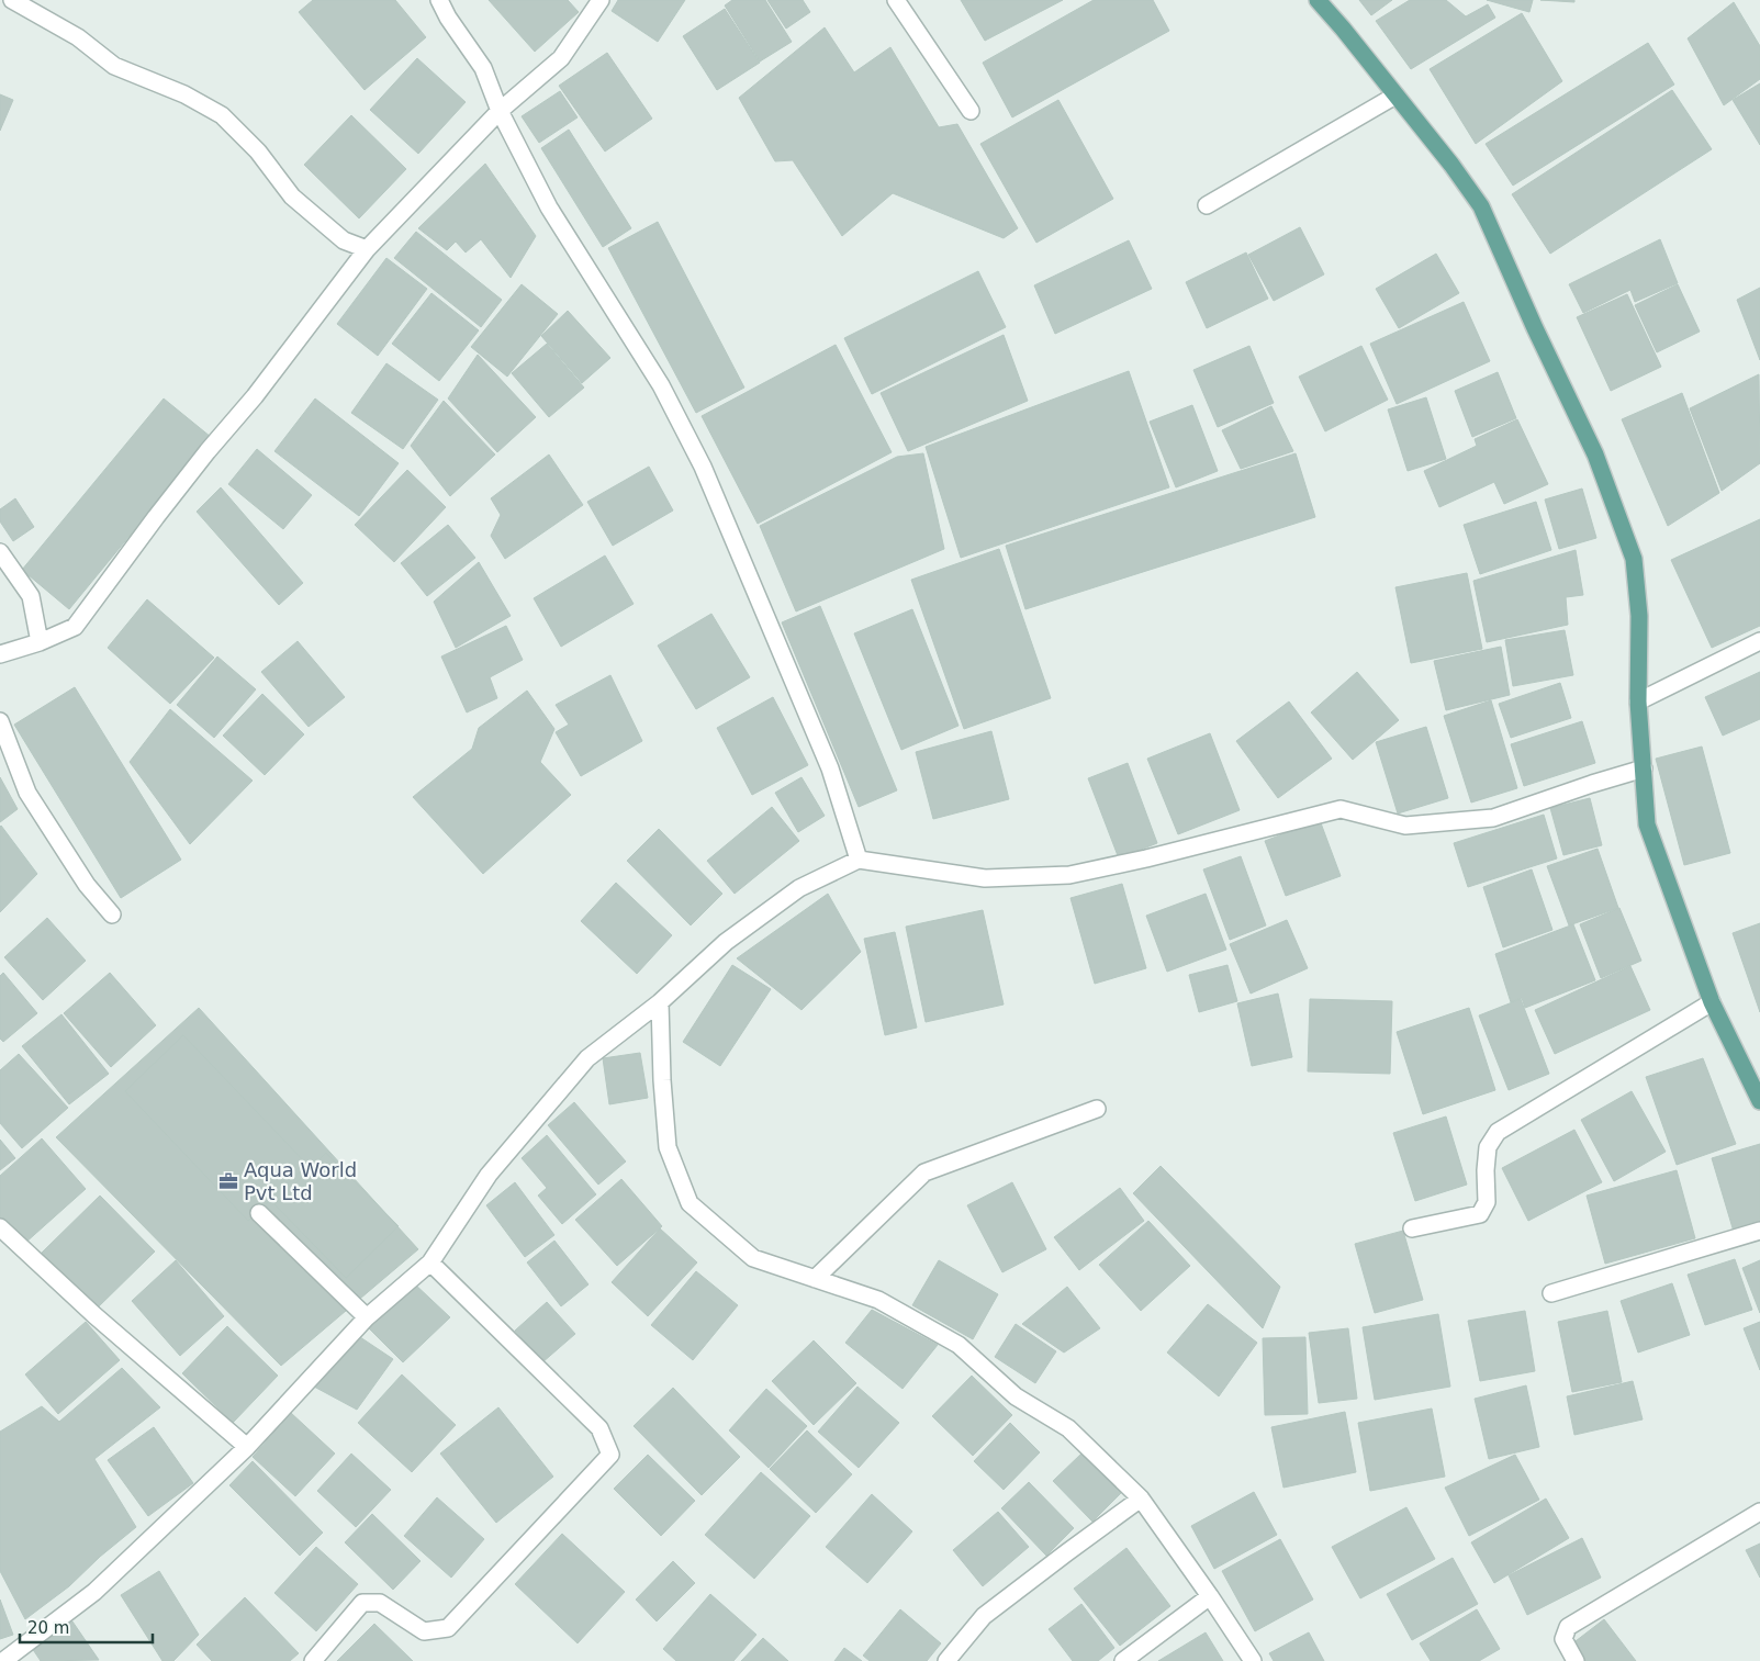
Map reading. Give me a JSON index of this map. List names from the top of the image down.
{
  "places": {
    "office": ["Aqua World Pvt Ltd"]
  },
  "scale_bar": "20 m"
}
